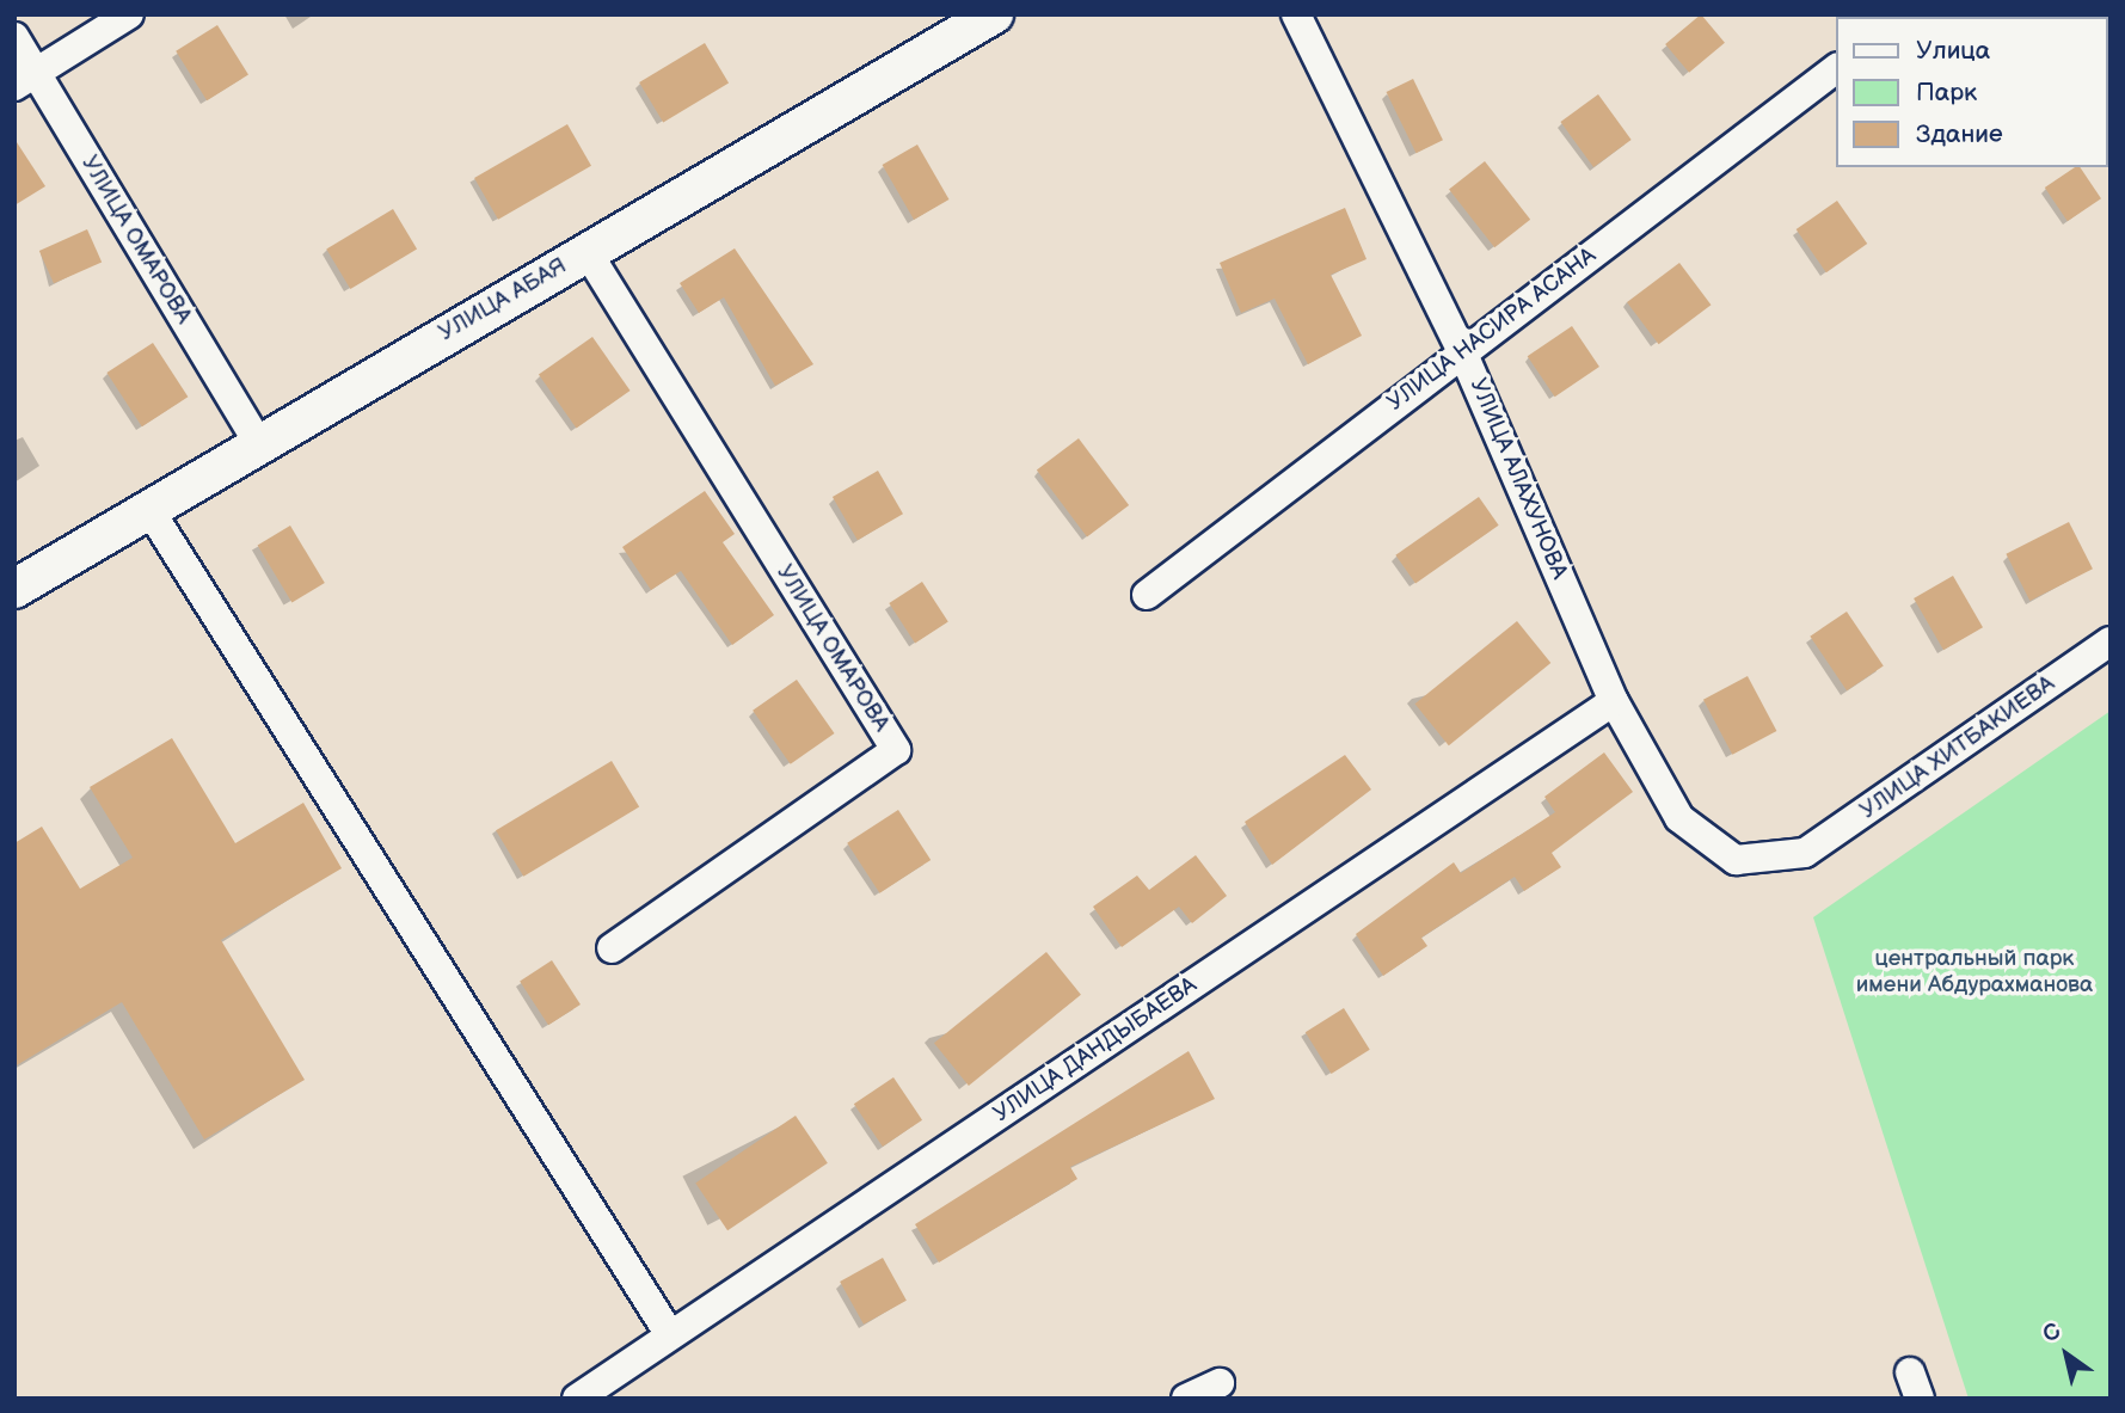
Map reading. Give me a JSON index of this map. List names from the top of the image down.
{
  "streets": {
    "street": [
      "УЛИЦА ОМАРОВА",
      "УЛИЦА АБАЯ",
      "УЛИЦА НАСИРА АСАНА",
      "УЛИЦА АЛАХУНОВА",
      "УЛИЦА ХИТБАКИЕВА",
      "УЛИЦА ДАНДЫБАЕВА"
    ]
  },
  "crossings": [
    ["УЛИЦА ОМАРОВА", "УЛИЦА АБАЯ"],
    ["УЛИЦА НАСИРА АСАНА", "УЛИЦА АЛАХУНОВА"],
    ["УЛИЦА АЛАХУНОВА", "УЛИЦА ХИТБАКИЕВА"],
    ["УЛИЦА АЛАХУНОВА", "УЛИЦА ДАНДЫБАЕВА"]
  ],
  "parks": ["центральный парк имени Абдурахманова"],
  "legend": ["Улица", "Парк", "Здание"],
  "north": "top left"
}
